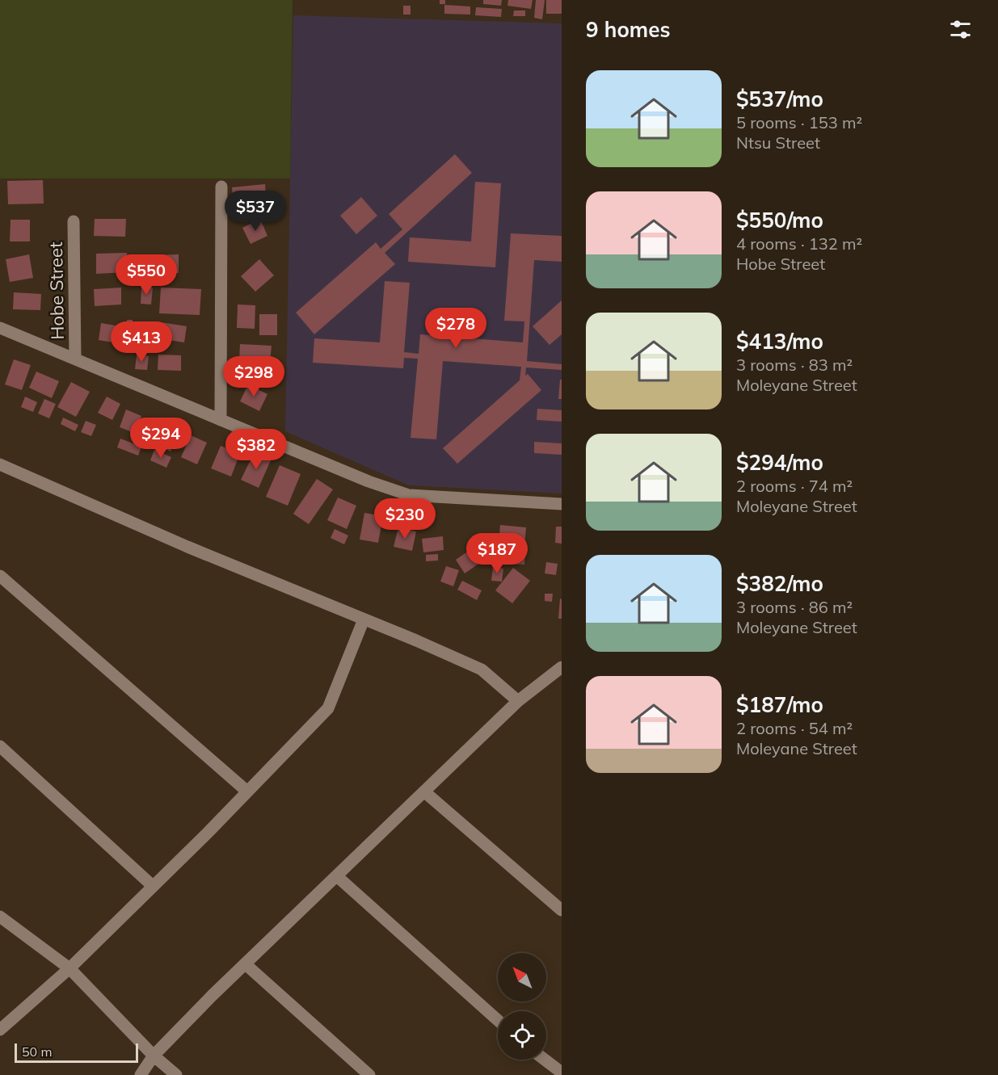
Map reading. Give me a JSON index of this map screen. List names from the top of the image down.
{
  "streets": {
    "street": ["Hobe Street"]
  },
  "scale_bar": "50 m",
  "north": "top left",
  "page": {
    "heading": "9 homes",
    "list": [
      {
        "name": "$537/mo",
        "note": "5 rooms · 153 m² · Ntsu Street"
      },
      {
        "name": "$550/mo",
        "note": "4 rooms · 132 m² · Hobe Street"
      },
      {
        "name": "$413/mo",
        "note": "3 rooms · 83 m² · Moleyane Street"
      },
      {
        "name": "$294/mo",
        "note": "2 rooms · 74 m² · Moleyane Street"
      },
      {
        "name": "$382/mo",
        "note": "3 rooms · 86 m² · Moleyane Street"
      },
      {
        "name": "$187/mo",
        "note": "2 rooms · 54 m² · Moleyane Street"
      }
    ],
    "price": [
      "$537",
      "$550",
      "$278",
      "$413",
      "$298",
      "$294",
      "$382",
      "$230",
      "$187"
    ],
    "scale": "50 m"
  }
}
